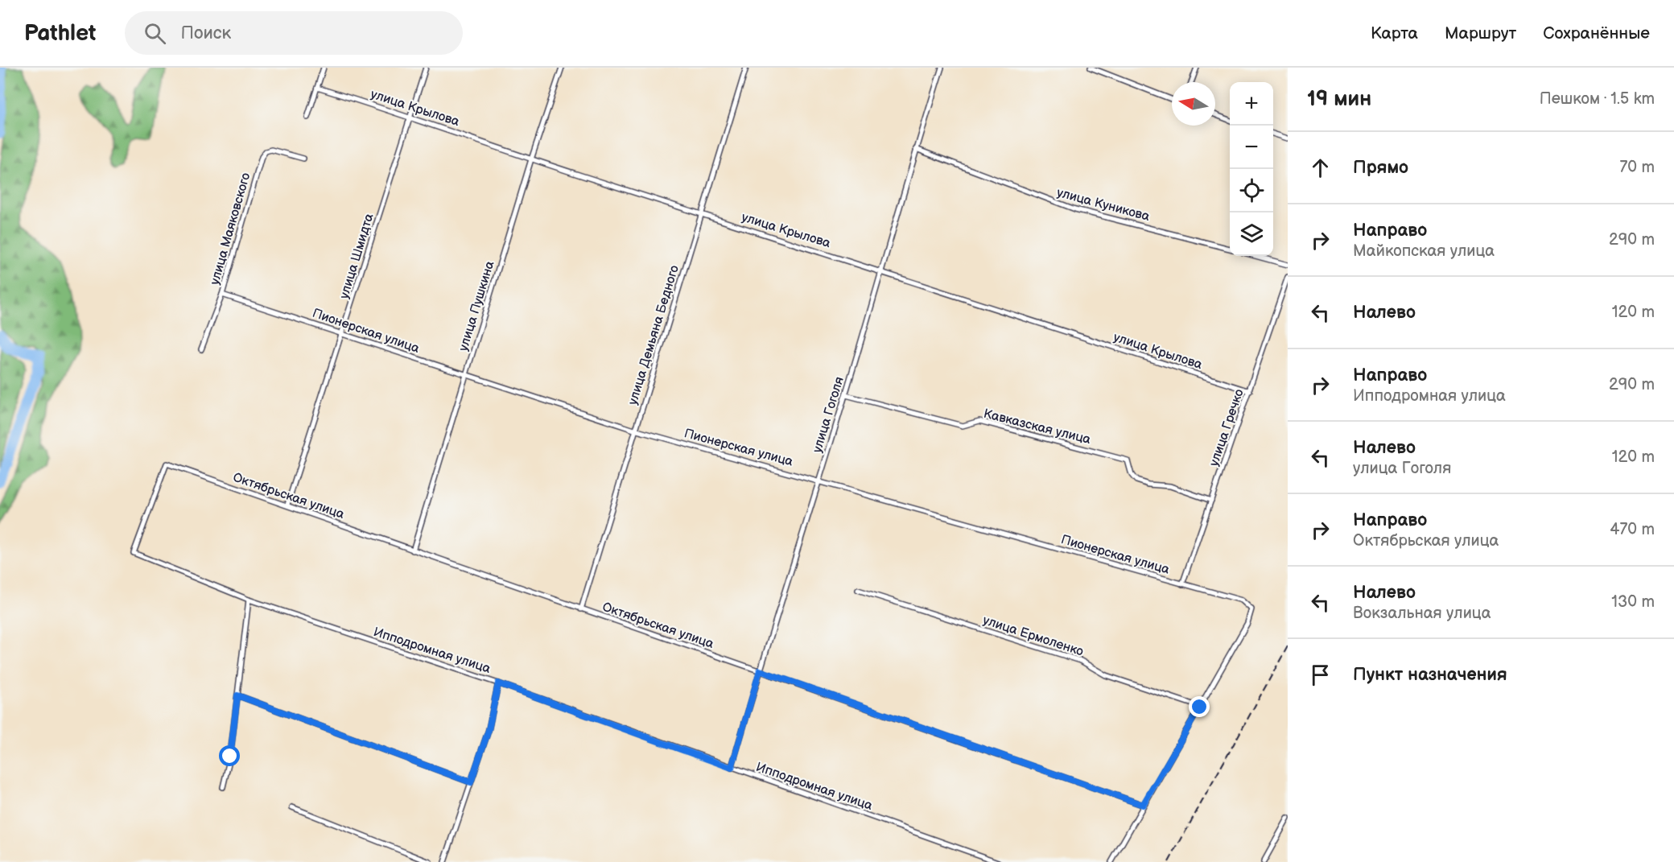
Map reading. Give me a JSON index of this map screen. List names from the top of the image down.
{
  "streets": {
    "street": [
      "улица Крылова",
      "улица Куникова",
      "улица Маяковского",
      "улица Шмидта",
      "улица Пушкина",
      "Пионерская улица",
      "улица Демьяна Бедного",
      "улица Гоголя",
      "Кавказская улица",
      "улица Гречко",
      "Октябрьская улица",
      "улица Ермоленко",
      "Ипподромная улица"
    ]
  },
  "crossings": [
    ["улица Крылова", "улица Шмидта"],
    ["улица Крылова", "улица Пушкина"],
    ["улица Крылова", "улица Демьяна Бедного"],
    ["улица Крылова", "улица Гоголя"],
    ["улица Крылова", "улица Гречко"],
    ["улица Куникова", "улица Гоголя"],
    ["улица Маяковского", "Пионерская улица"],
    ["улица Шмидта", "Пионерская улица"],
    ["улица Шмидта", "Октябрьская улица"],
    ["улица Пушкина", "Пионерская улица"],
    ["улица Пушкина", "Октябрьская улица"],
    ["Пионерская улица", "улица Демьяна Бедного"],
    ["Пионерская улица", "улица Гоголя"],
    ["Пионерская улица", "улица Гречко"],
    ["Пионерская улица", "улица Ермоленко"],
    ["улица Демьяна Бедного", "Октябрьская улица"],
    ["улица Гоголя", "Кавказская улица"],
    ["улица Гоголя", "Октябрьская улица"],
    ["улица Гоголя", "Ипподромная улица"],
    ["Кавказская улица", "улица Гречко"],
    ["Октябрьская улица", "Ипподромная улица"]
  ],
  "north": "left",
  "page": {
    "header": "Pathlet",
    "search": "Поиск",
    "nav": ["Карта", "Маршрут", "Сохранённые"],
    "heading": ["19 мин", "Пешком · 1.5 km"],
    "map_buttons": ["+", "−"],
    "list": [
      ["Прямо", "70 m"],
      ["Направо", "Майкопская улица", "290 m"],
      ["Налево", "120 m"],
      ["Направо", "Ипподромная улица", "290 m"],
      ["Налево", "улица Гоголя", "120 m"],
      ["Направо", "Октябрьская улица", "470 m"],
      ["Налево", "Вокзальная улица", "130 m"],
      "Пункт назначения"
    ]
  }
}
